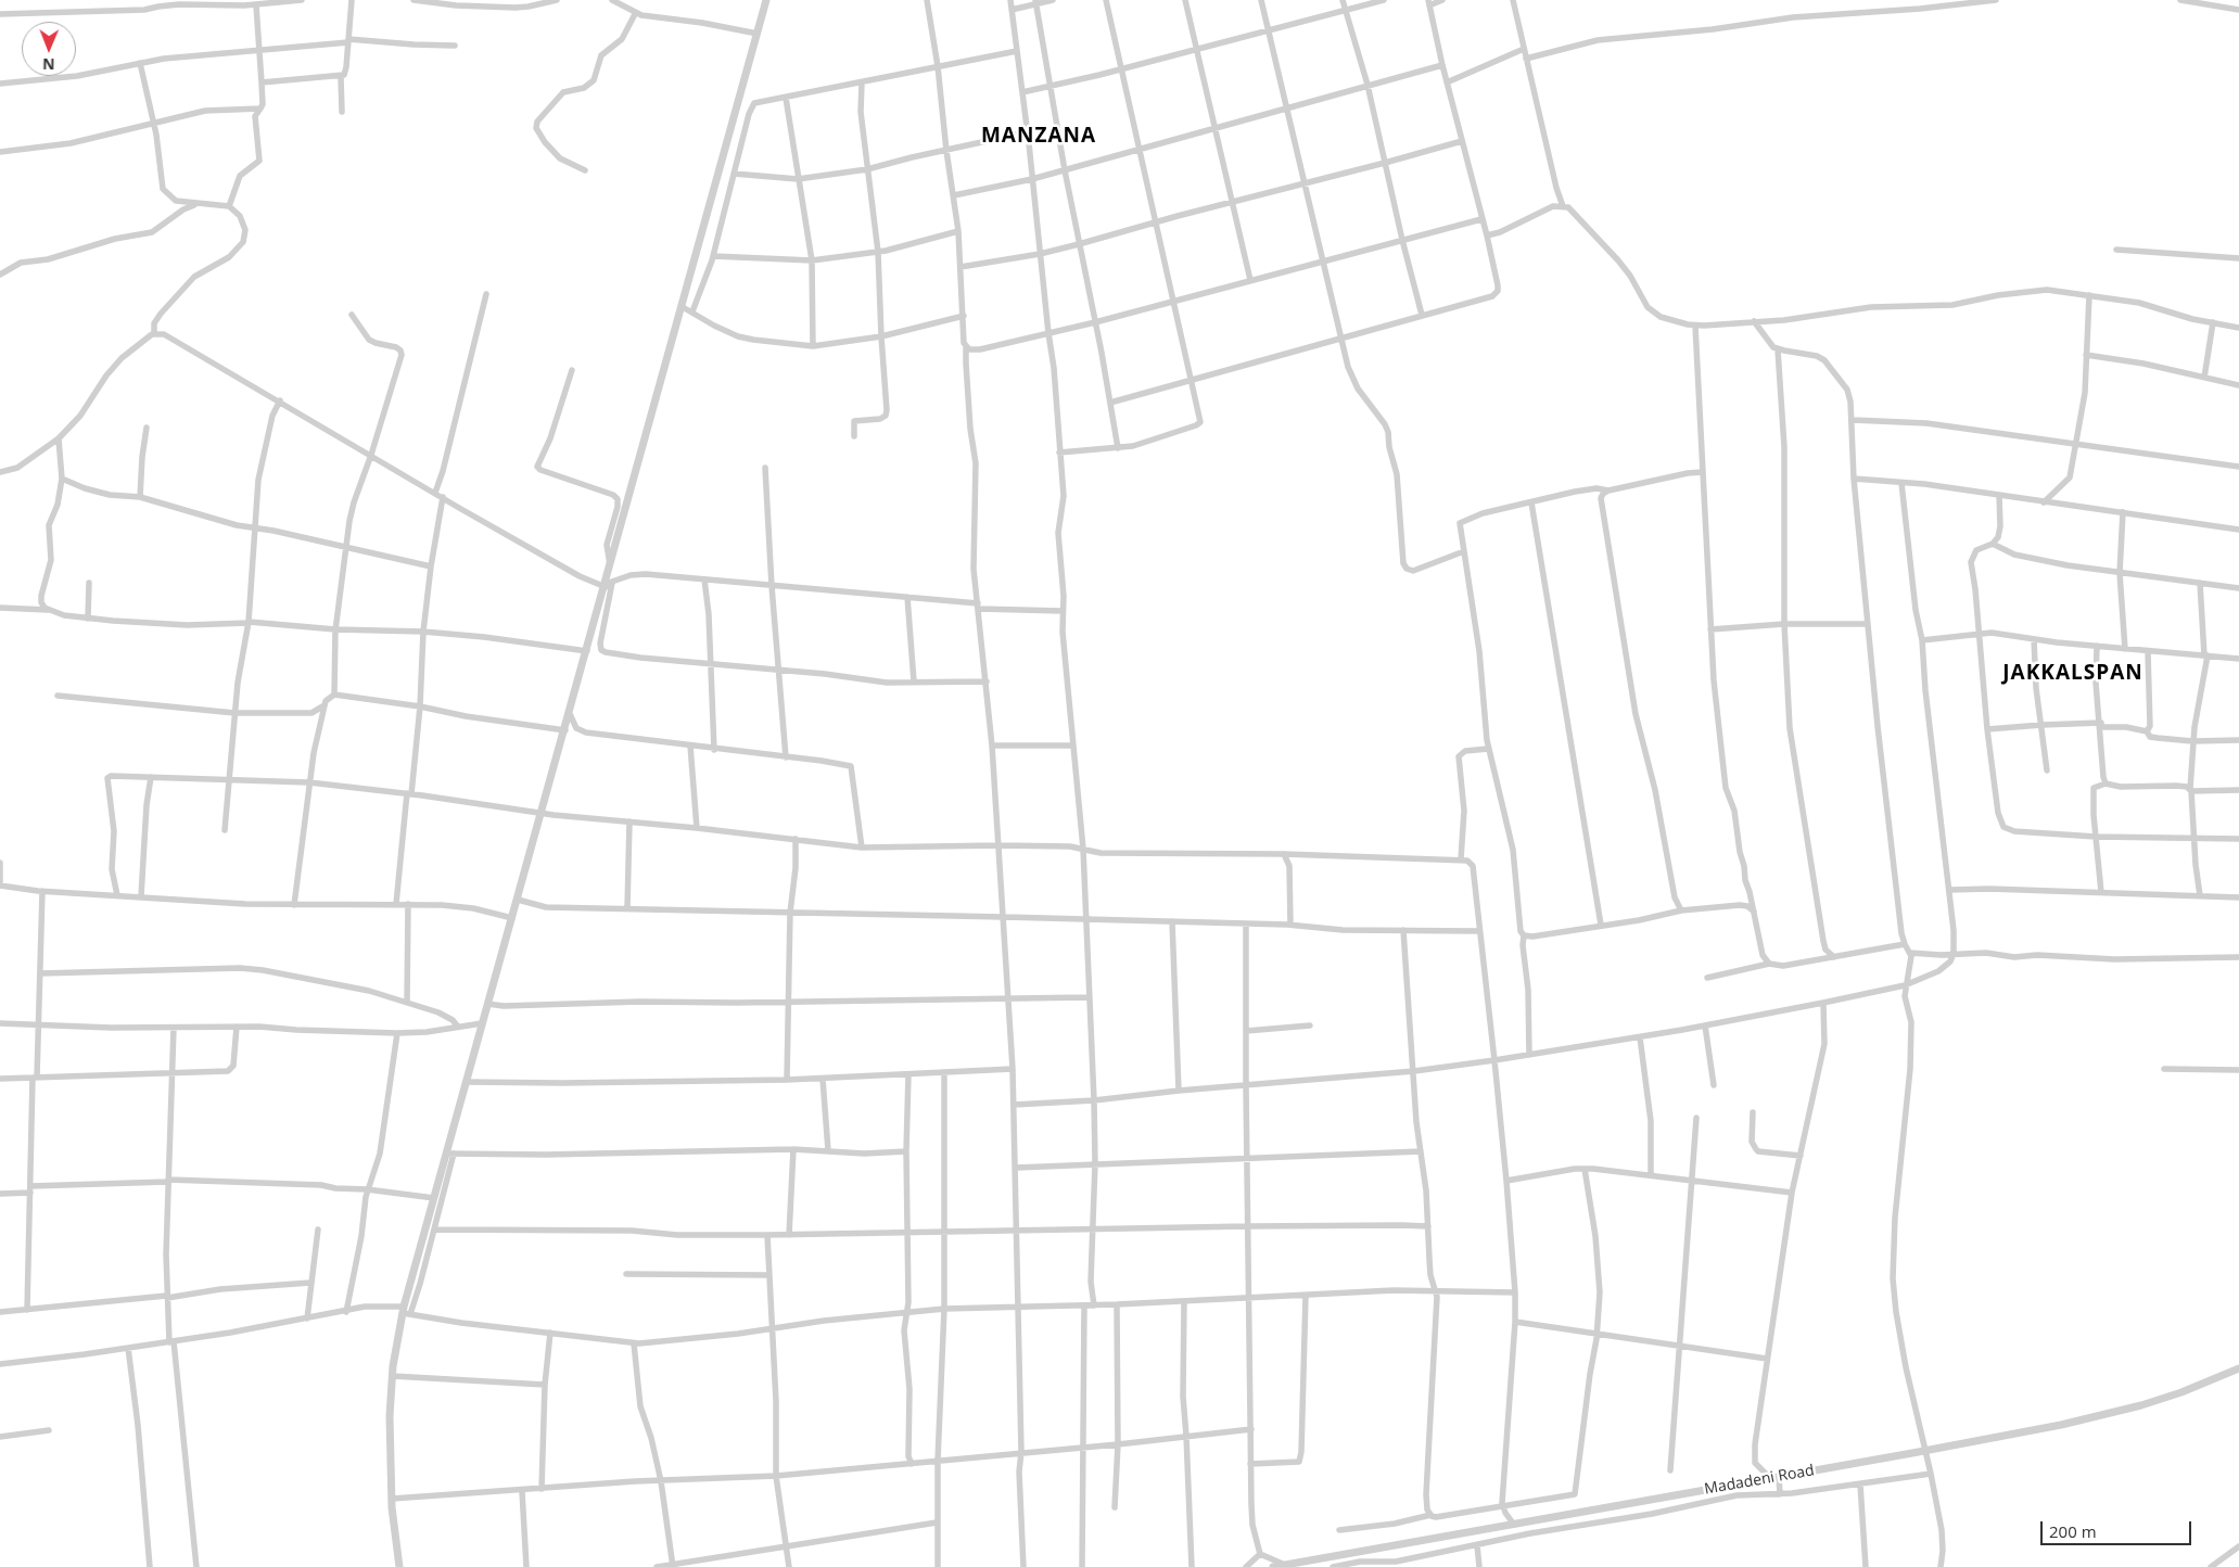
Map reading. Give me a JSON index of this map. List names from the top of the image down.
{
  "streets": {
    "street": ["Madadeni Road"]
  },
  "districts": ["MANZANA", "JAKKALSPAN"],
  "scale_bar": "200 m",
  "north": "bottom"
}
